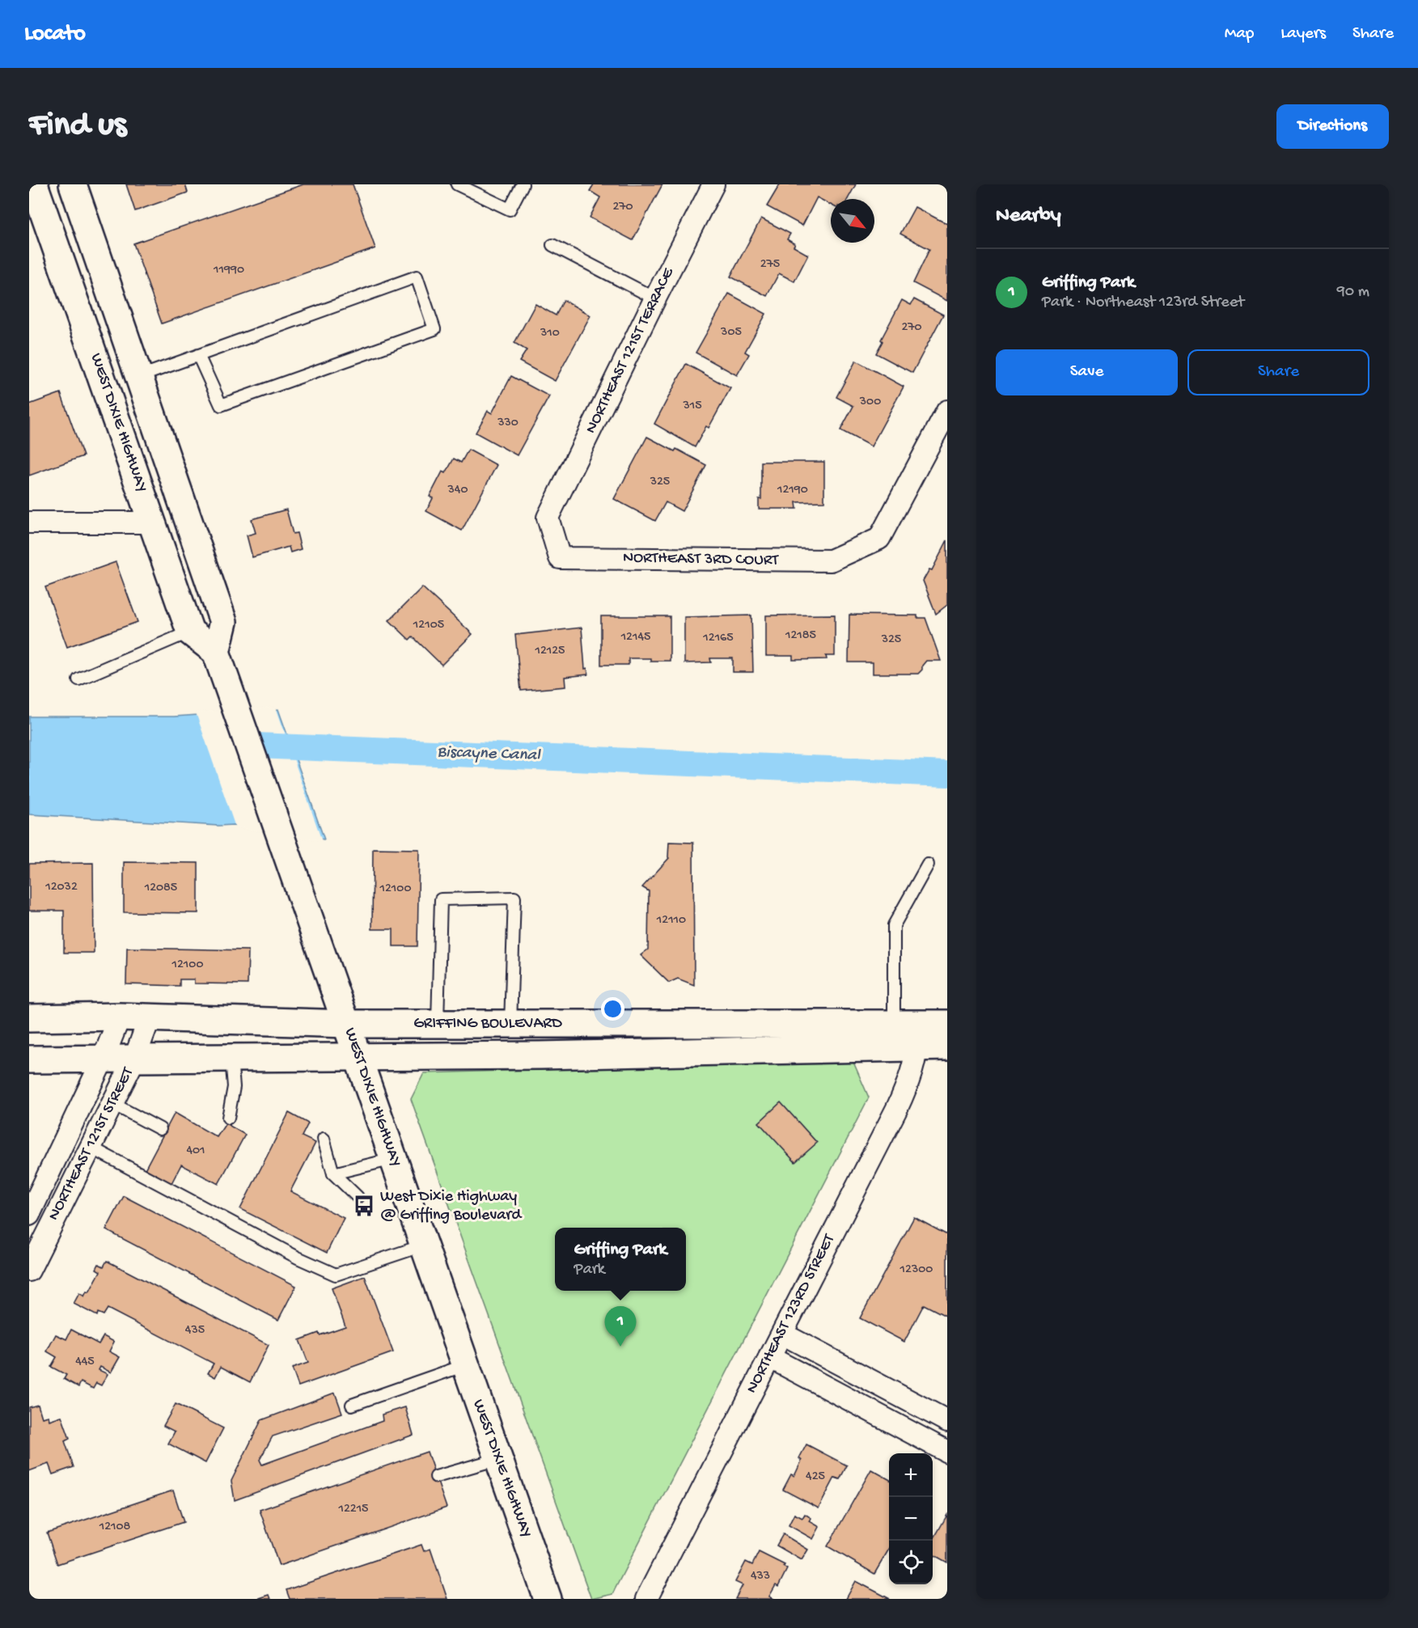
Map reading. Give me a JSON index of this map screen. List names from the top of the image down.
{
  "streets": {
    "main road": ["WEST DIXIE HIGHWAY", "GRIFFING BOULEVARD"],
    "street": [
      "NORTHEAST 121ST TERRACE",
      "NORTHEAST 3RD COURT",
      "NORTHEAST 121ST STREET",
      "NORTHEAST 123RD STREET"
    ]
  },
  "crossings": [
    ["NORTHEAST 121ST TERRACE", "NORTHEAST 3RD COURT"],
    ["WEST DIXIE HIGHWAY", "GRIFFING BOULEVARD"],
    ["GRIFFING BOULEVARD", "NORTHEAST 121ST STREET"],
    ["GRIFFING BOULEVARD", "NORTHEAST 123RD STREET"]
  ],
  "water": ["Biscayne Canal"],
  "places": {
    "bus stop": ["West Dixie Highway @ Griffing Boulevard"]
  },
  "house_numbers": [
    "270",
    "275",
    "11990",
    "270",
    "305",
    "310",
    "300",
    "315",
    "330",
    "325",
    "340",
    "12190",
    "12105",
    "12185",
    "12145",
    "12165",
    "325",
    "12125",
    "12032",
    "12085",
    "12100",
    "12110",
    "12100",
    "401",
    "12300",
    "435",
    "445",
    "425",
    "12215",
    "12108",
    "433"
  ],
  "north": "bottom right",
  "page": {
    "header": "Locato",
    "nav": ["Map", "Layers", "Share"],
    "buttons": [
      "Directions",
      ["Save", "Share"]
    ],
    "title": "Find us",
    "heading": "Nearby",
    "list": [
      {
        "mark": "1",
        "name": "Griffing Park",
        "note": "Park · Northeast 123rd Street",
        "value": "90 m"
      }
    ],
    "popup": ["Griffing Park", "Park"],
    "pins": "1",
    "map_buttons": ["+", "−"]
  }
}
